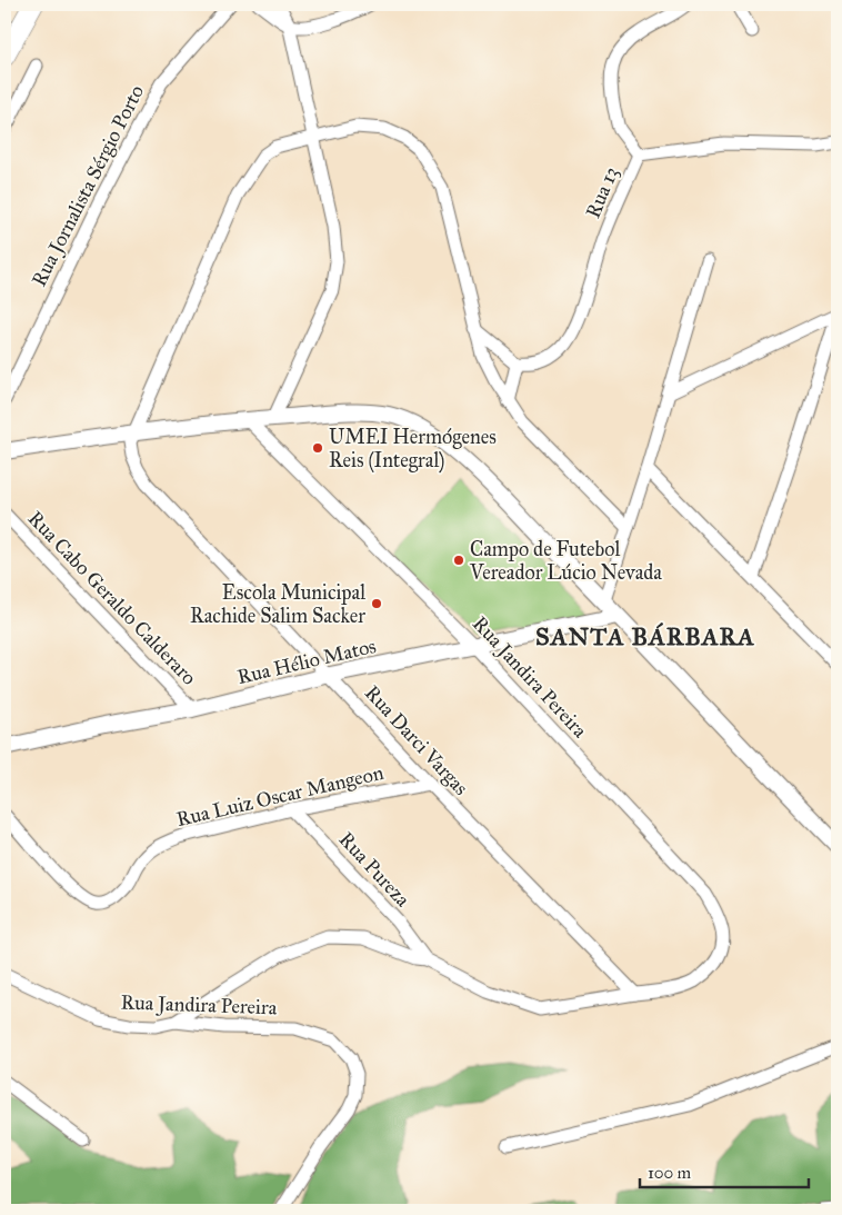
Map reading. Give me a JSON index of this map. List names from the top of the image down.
{
  "streets": {
    "street": [
      "Rua Jornalista Sérgio Porto",
      "Rua 13",
      "Rua Cabo Geraldo Calderaro",
      "Rua Hélio Matos",
      "Rua Jandira Pereira",
      "Rua Darci Vargas",
      "Rua Luiz Oscar Mangeon",
      "Rua Pureza"
    ]
  },
  "crossings": [
    ["Rua Cabo Geraldo Calderaro", "Rua Hélio Matos"],
    ["Rua Hélio Matos", "Rua Jandira Pereira"],
    ["Rua Hélio Matos", "Rua Darci Vargas"],
    ["Rua Jandira Pereira", "Rua Darci Vargas"],
    ["Rua Darci Vargas", "Rua Luiz Oscar Mangeon"],
    ["Rua Luiz Oscar Mangeon", "Rua Pureza"]
  ],
  "districts": ["SANTA BÁRBARA"],
  "places": ["UMEI Hermógenes Reis (Integral)", "Campo de Futebol Vereador Lúcio Nevada", "Escola Municipal Rachide Salim Sacker"],
  "scale_bar": "100 m"
}
